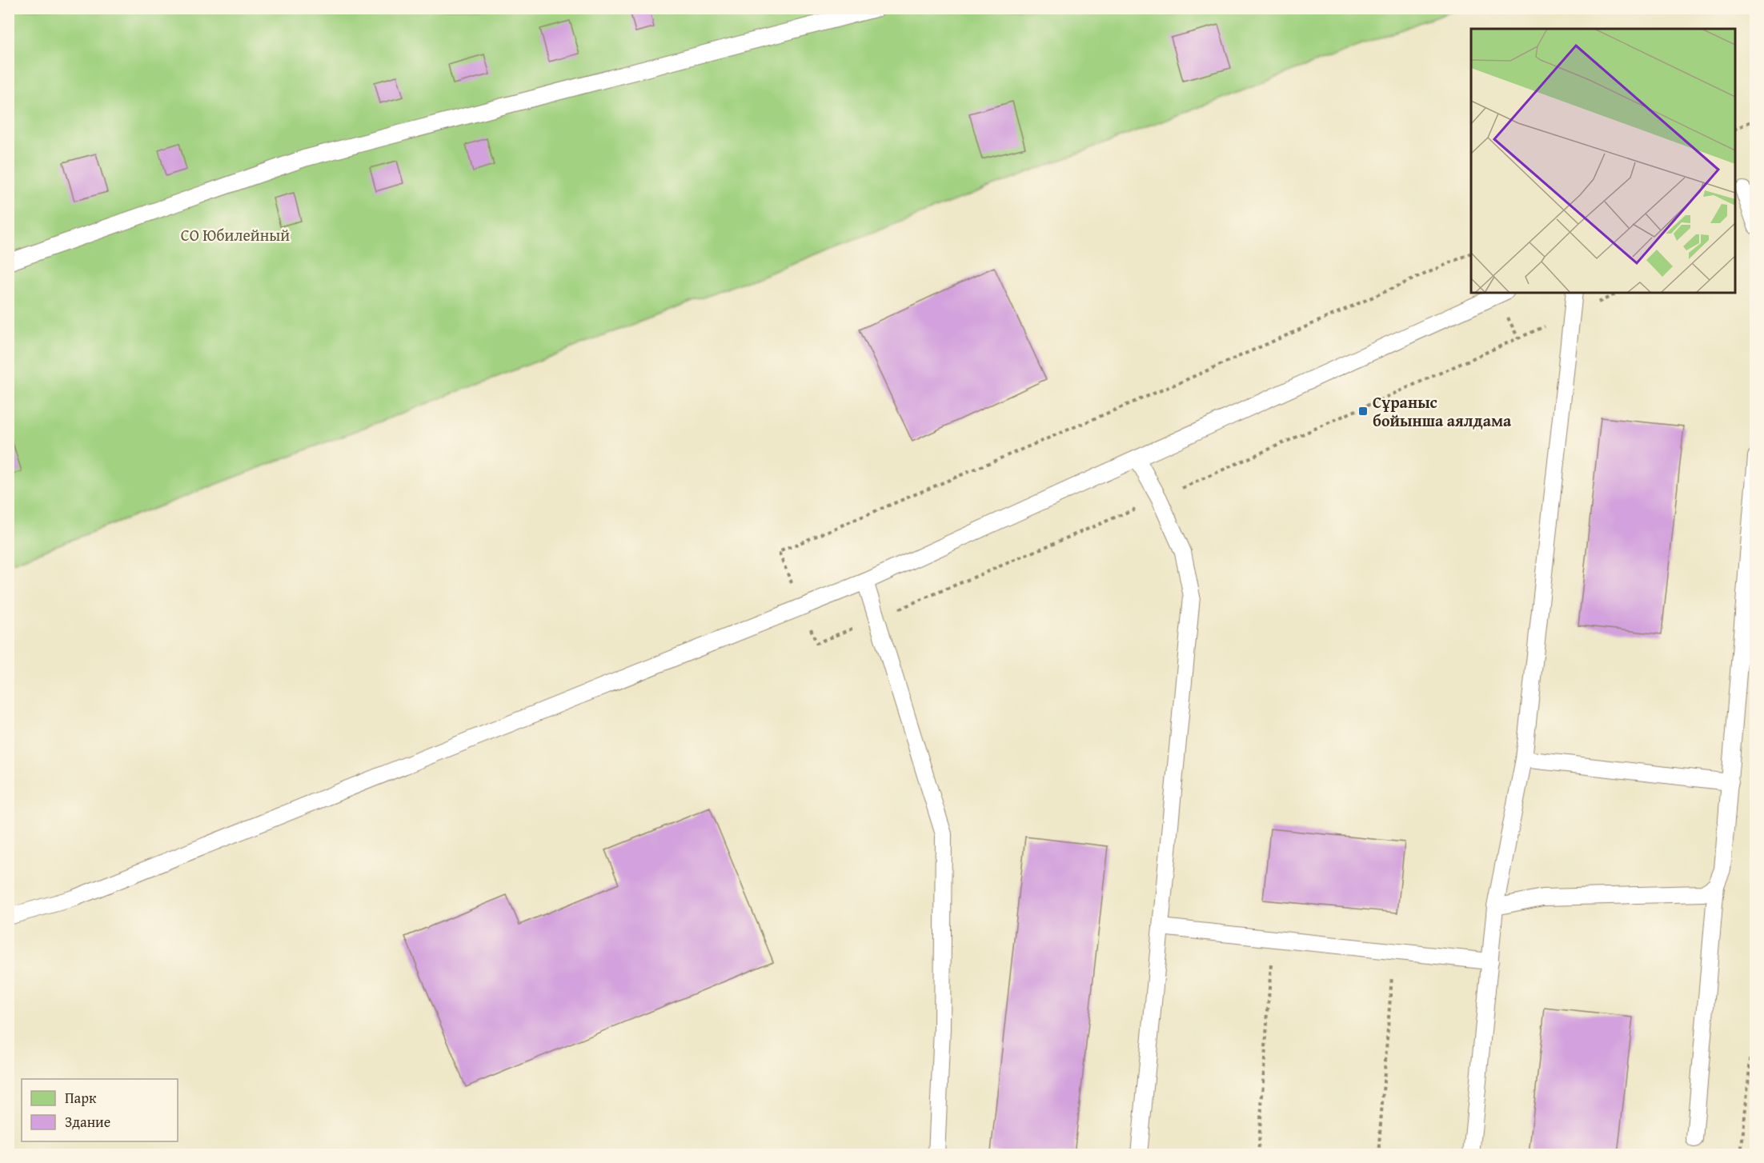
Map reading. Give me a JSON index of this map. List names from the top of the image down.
{
  "parks": ["СО Юбилейный"],
  "places": {
    "transit": ["Сұраныс бойынша аялдама"]
  },
  "legend": ["Парк", "Здание"]
}
